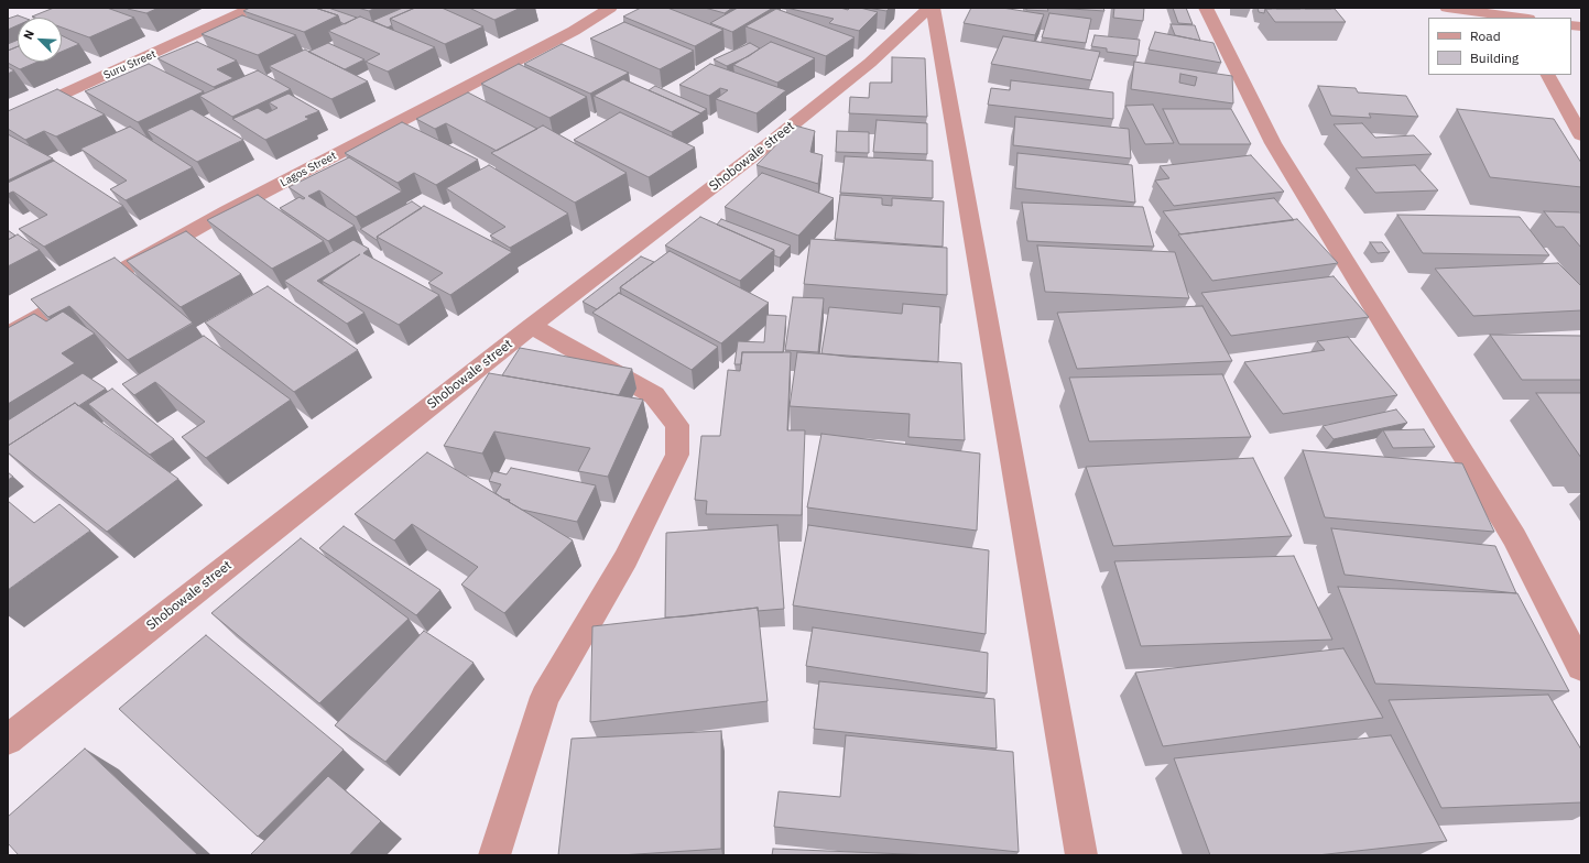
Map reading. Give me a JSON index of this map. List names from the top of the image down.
{
  "streets": {
    "street": ["Suru Street", "Shobowale street", "Lagos Street"]
  },
  "legend": ["Road", "Building"],
  "north": "top left"
}
